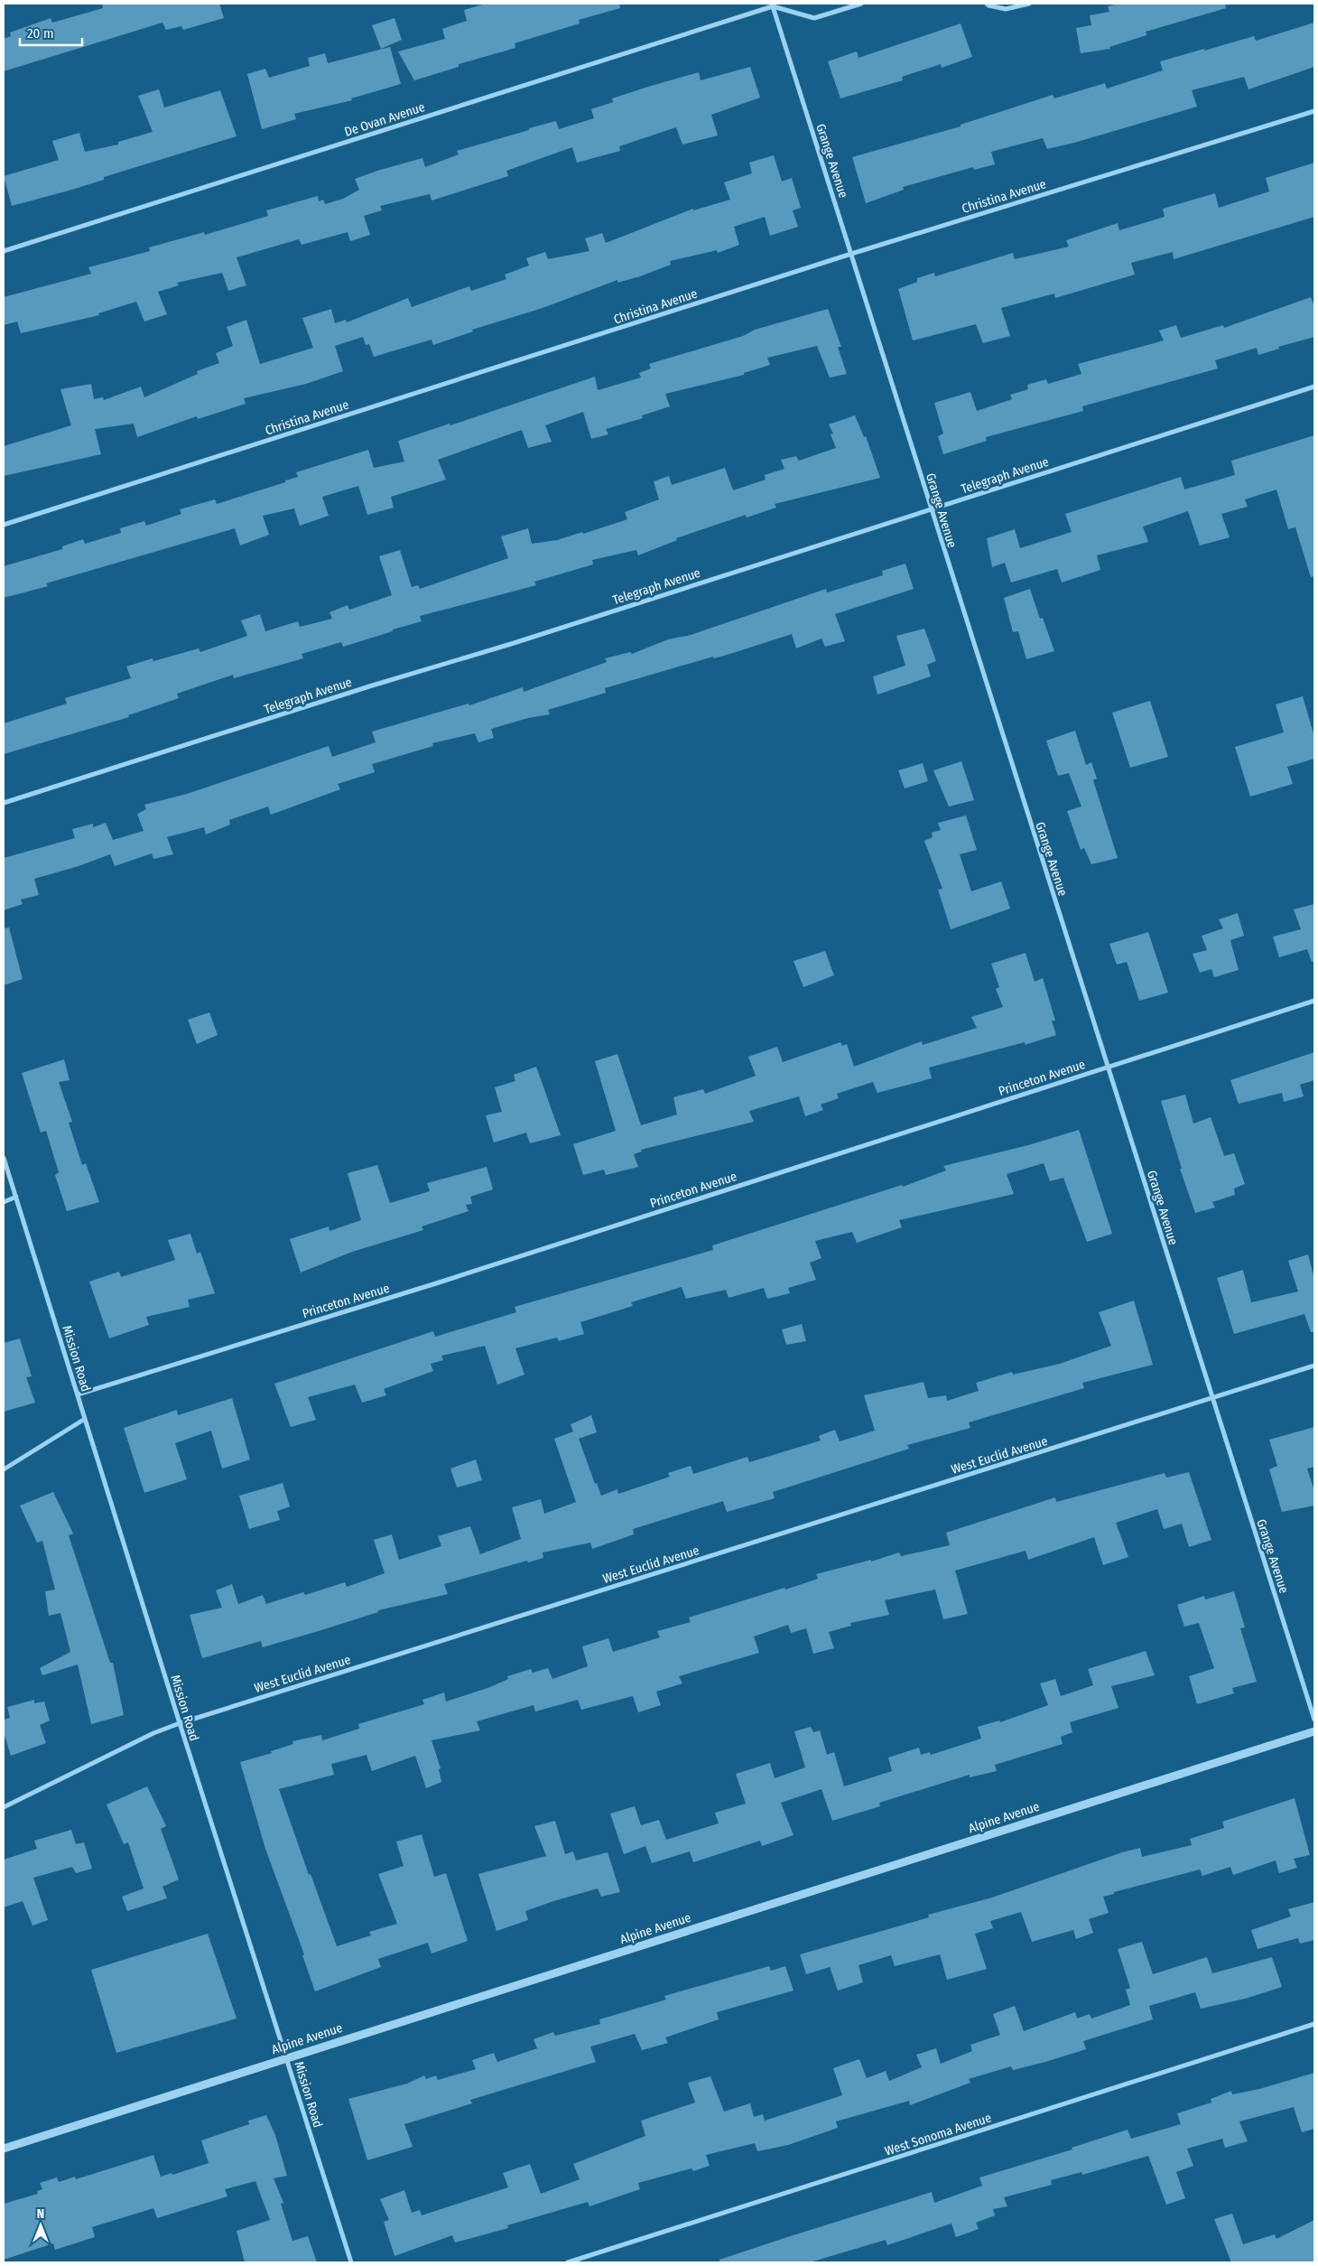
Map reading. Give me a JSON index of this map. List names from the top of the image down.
{
  "streets": {
    "street": [
      "De Ovan Avenue",
      "Grange Avenue",
      "Christina Avenue",
      "Telegraph Avenue",
      "Princeton Avenue",
      "Mission Road",
      "West Euclid Avenue",
      "Alpine Avenue",
      "West Sonoma Avenue"
    ]
  },
  "crossings": [
    ["De Ovan Avenue", "Grange Avenue"],
    ["Grange Avenue", "Christina Avenue"],
    ["Grange Avenue", "Telegraph Avenue"],
    ["Grange Avenue", "Princeton Avenue"],
    ["Grange Avenue", "West Euclid Avenue"],
    ["Princeton Avenue", "Mission Road"],
    ["Mission Road", "West Euclid Avenue"],
    ["Mission Road", "Alpine Avenue"]
  ],
  "scale_bar": "20 m",
  "north": "top"
}
